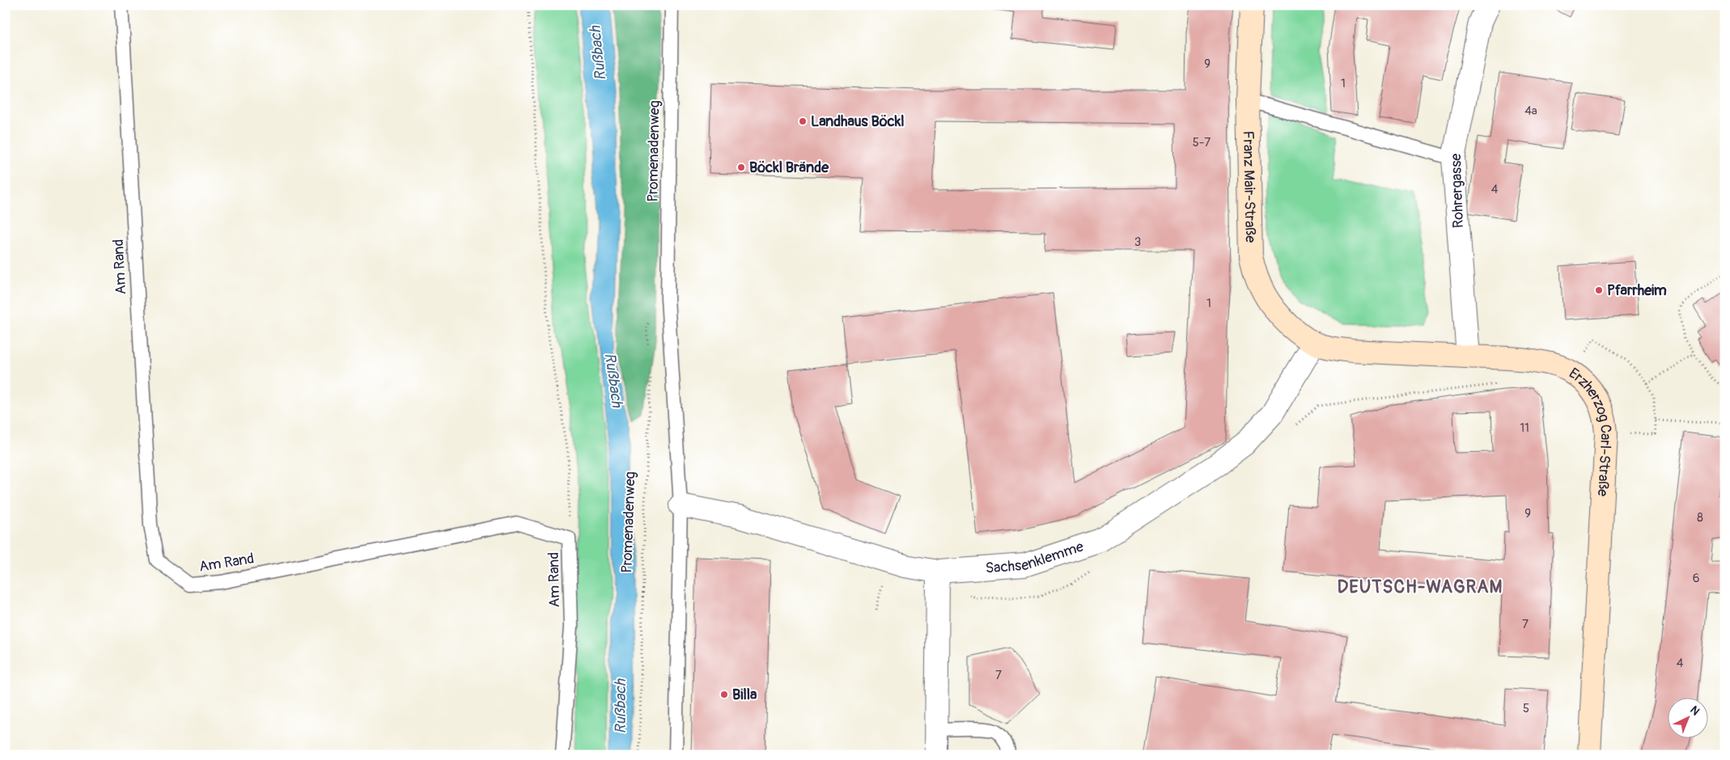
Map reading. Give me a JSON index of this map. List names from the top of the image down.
{
  "streets": {
    "main road": ["Franz Mair-Straße", "Erzherzog Carl-Straße"],
    "street": ["Rohrergasse", "Sachsenklemme"],
    "lane": ["Promenadenweg", "Am Rand"]
  },
  "crossings": [
    ["Promenadenweg", "Sachsenklemme"],
    ["Franz Mair-Straße", "Erzherzog Carl-Straße"],
    ["Franz Mair-Straße", "Sachsenklemme"],
    ["Rohrergasse", "Erzherzog Carl-Straße"],
    ["Erzherzog Carl-Straße", "Sachsenklemme"]
  ],
  "districts": ["DEUTSCH-WAGRAM"],
  "water": ["Rußbach"],
  "places": [
    "Landhaus Böckl",
    "Böckl Brände",
    "Pfarrheim",
    "Billa"
  ],
  "house_numbers": [
    "9",
    "1",
    "4a",
    "5-7",
    "4",
    "3",
    "1",
    "11",
    "9",
    "8",
    "6",
    "7",
    "4",
    "7",
    "5"
  ],
  "north": "top right"
}
